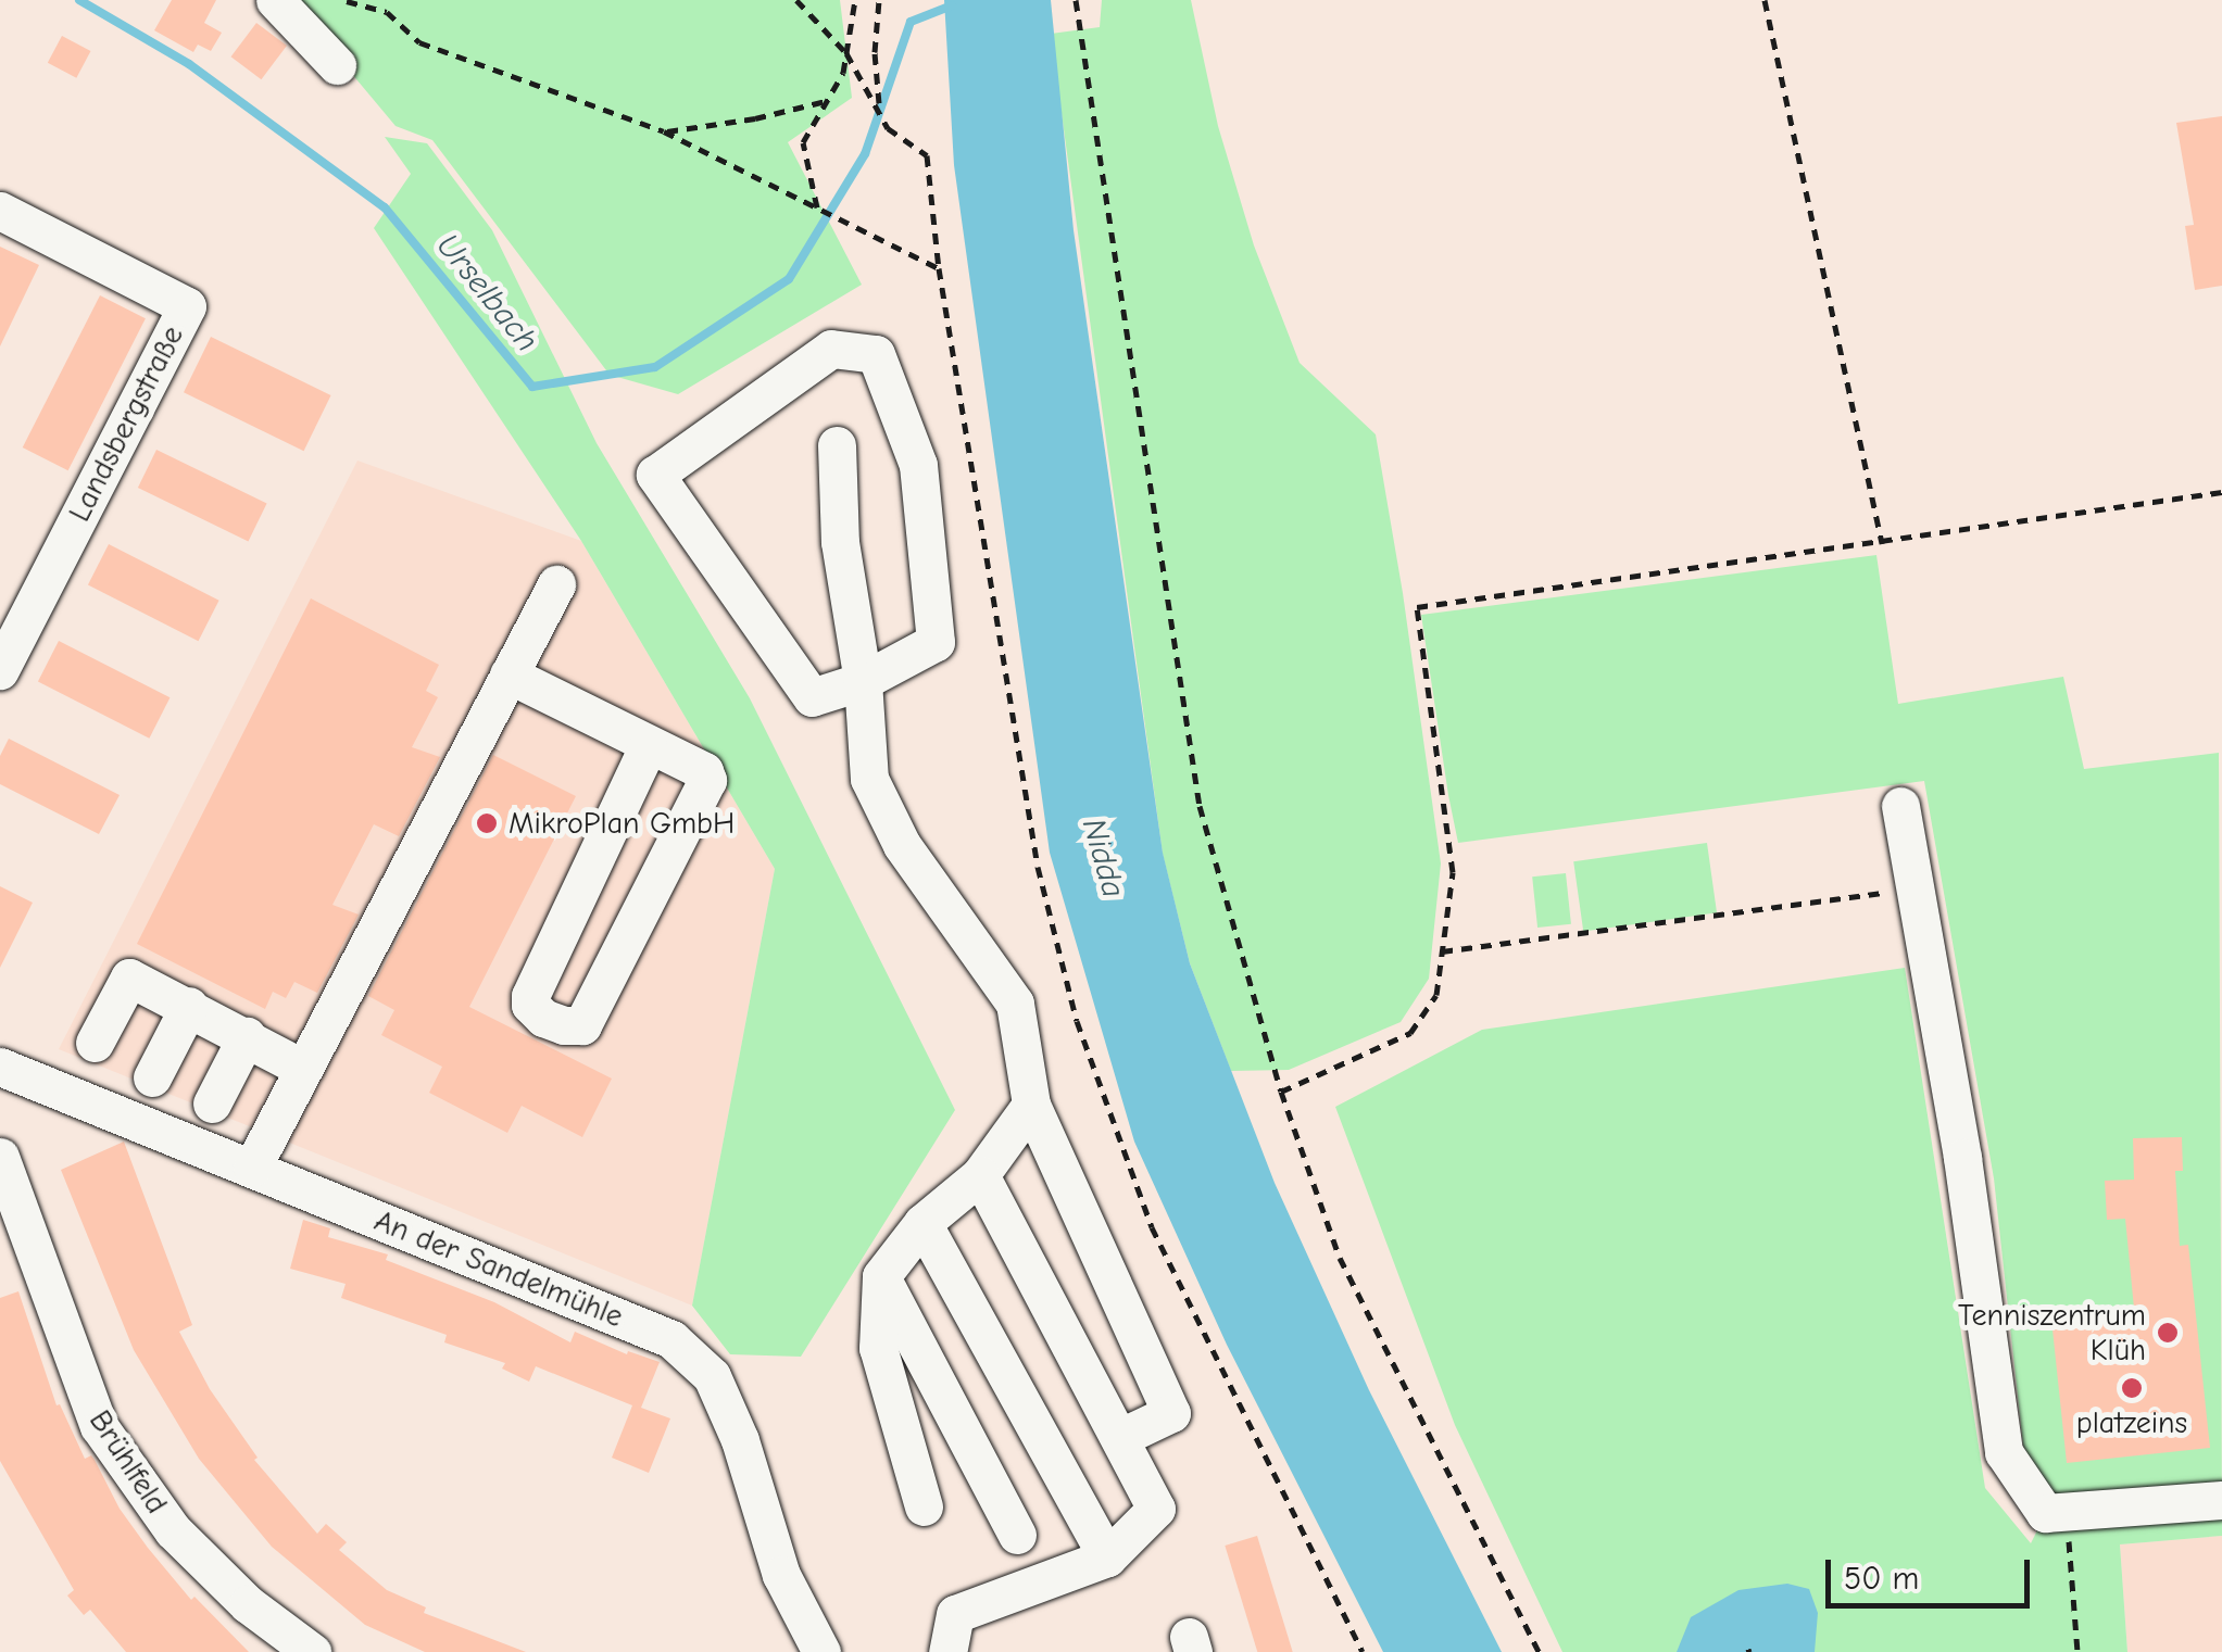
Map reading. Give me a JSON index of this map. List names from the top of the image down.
{
  "streets": {
    "street": ["Landsbergstraße", "An der Sandelmühle", "Brühlfeld"]
  },
  "water": ["Urselbach", "Nidda"],
  "places": ["MikroPlan GmbH", "Tenniszentrum Klüh", "platzeins"],
  "scale_bar": "50 m"
}
